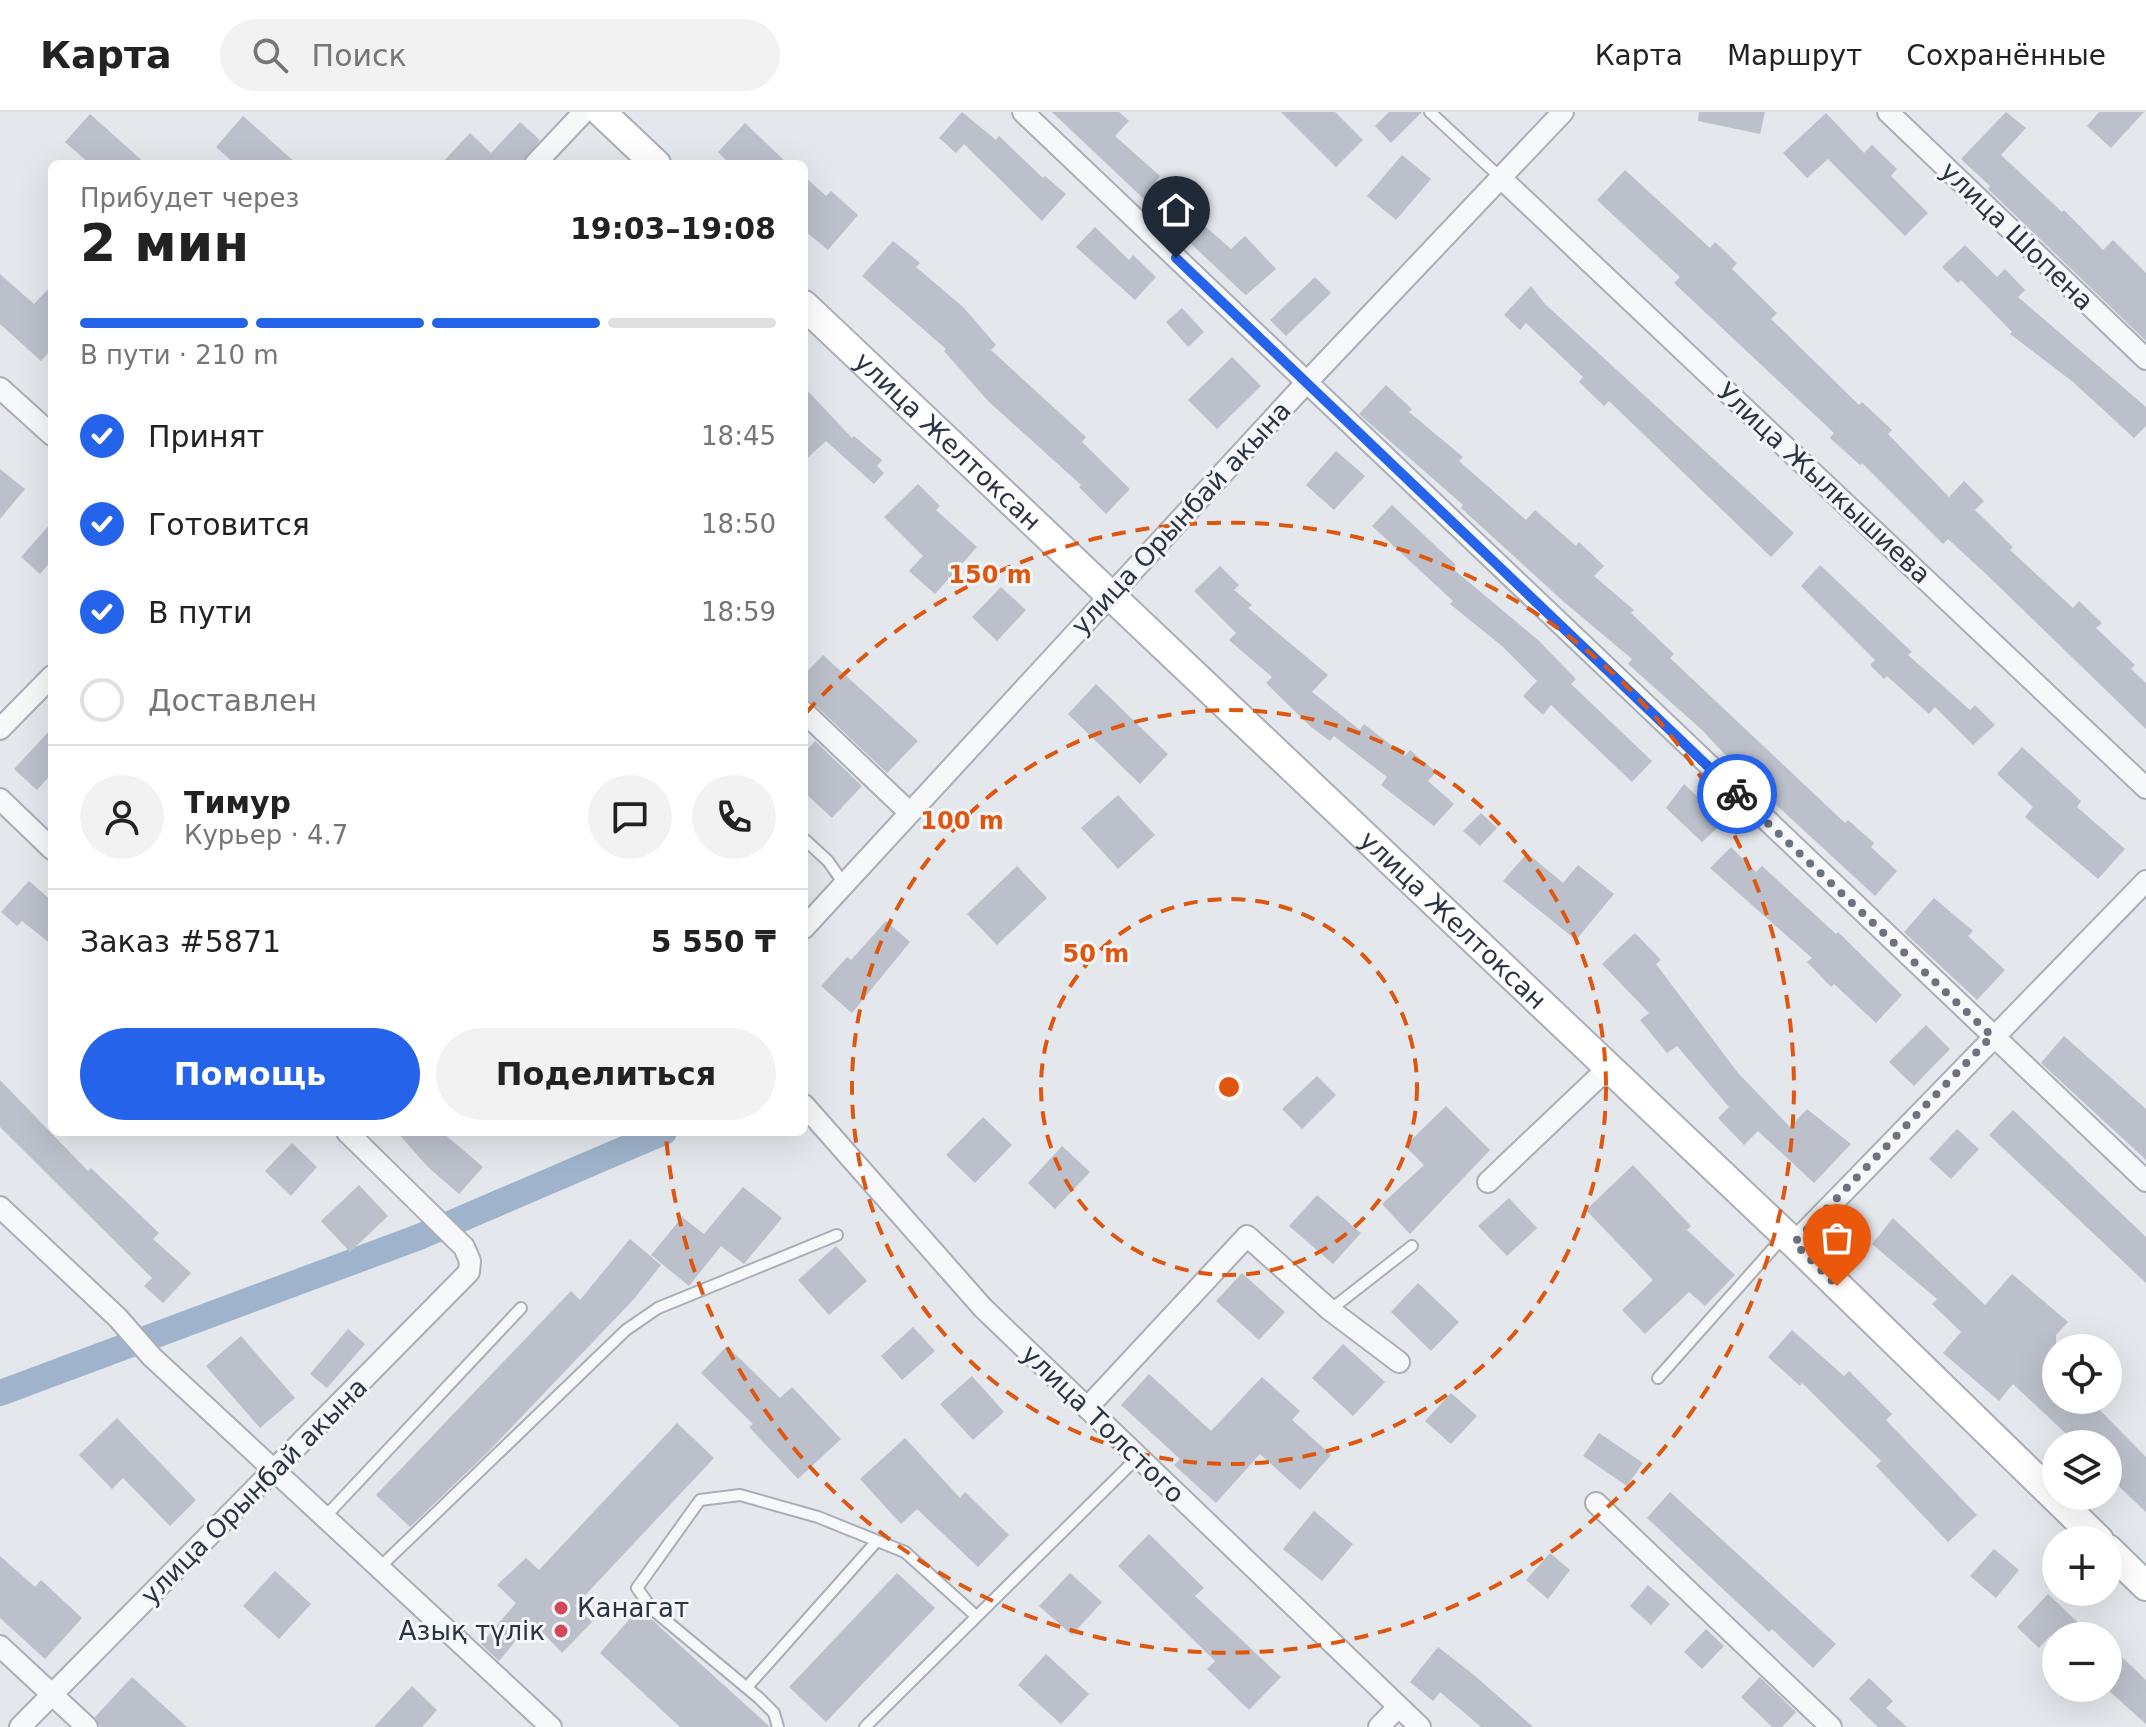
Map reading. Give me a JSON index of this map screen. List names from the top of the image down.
{
  "streets": {
    "main road": ["улица Желтоксан"],
    "street": [
      "улица Шопена",
      "Улица Жылкышиева",
      "улица Орынбай акына",
      "улица Толстого"
    ]
  },
  "crossings": [
    ["улица Желтоксан", "улица Орынбай акына"],
    ["Улица Жылкышиева", "улица Орынбай акына"]
  ],
  "places": ["Канагат", "Азық түлік"],
  "page": {
    "header": "Карта",
    "search": "Поиск",
    "nav": ["Карта", "Маршрут", "Сохранённые"],
    "heading": ["2 мин", "Прибудет через", "19:03–19:08"],
    "panel": [
      "Тимур",
      "Курьер · 4.7",
      "Заказ #5871",
      "5 550 ₸"
    ],
    "bar": "В пути · 210 m",
    "list": [
      ["Принят", "18:45"],
      ["Готовится", "18:50"],
      ["В пути", "18:59"],
      "Доставлен"
    ],
    "buttons": ["Помощь", "Поделиться"],
    "map_buttons": ["+", "−"]
  },
  "rings": ["150 m", "100 m", "50 m"]
}
